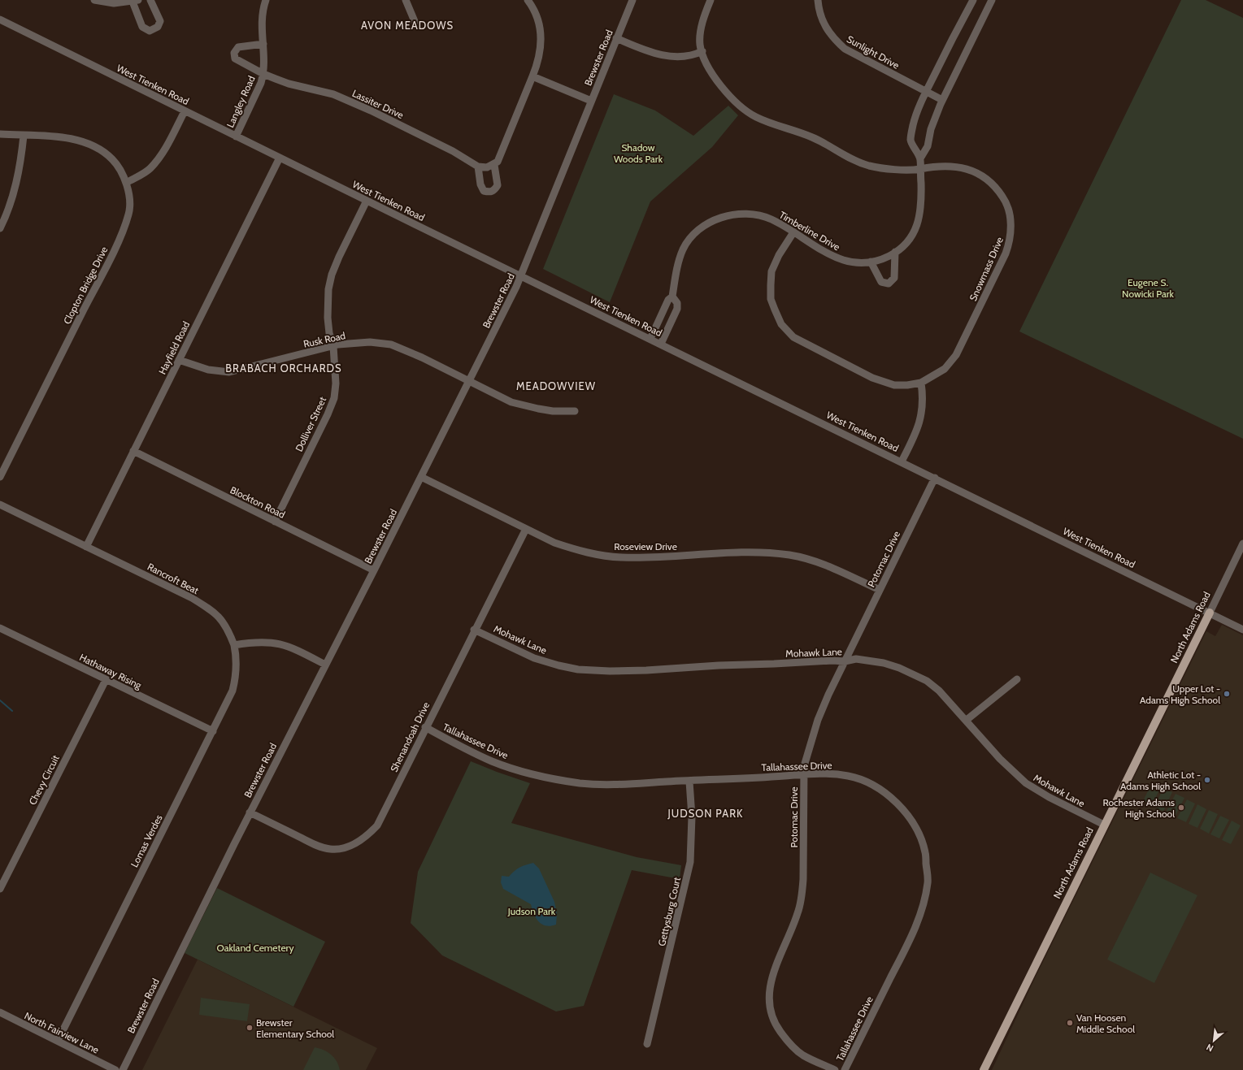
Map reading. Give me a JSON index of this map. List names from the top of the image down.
{
  "streets": {
    "main road": ["North Adams Road"],
    "street": [
      "Sunlight Drive",
      "Brewster Road",
      "West Tienken Road",
      "Langley Road",
      "Lassiter Drive",
      "Timberline Drive",
      "Snowmass Drive",
      "Clopton Bridge Drive",
      "Rusk Road",
      "Hayfield Road",
      "Dolliver Street",
      "Blockton Road",
      "Roseview Drive",
      "Potomac Drive",
      "Rancroft Beat",
      "Mohawk Lane",
      "Hathaway Rising",
      "Shenandoah Drive",
      "Tallahassee Drive",
      "Chevy Circuit",
      "Lomas Verdes",
      "Gettysburg Court",
      "North Fairview Lane"
    ]
  },
  "crossings": [
    ["Sunlight Drive", "Timberline Drive"],
    ["Brewster Road", "West Tienken Road"],
    ["Brewster Road", "Rusk Road"],
    ["Brewster Road", "Blockton Road"],
    ["Brewster Road", "Roseview Drive"],
    ["Brewster Road", "Shenandoah Drive"],
    ["West Tienken Road", "Langley Road"],
    ["West Tienken Road", "Timberline Drive"],
    ["West Tienken Road", "Hayfield Road"],
    ["West Tienken Road", "Dolliver Street"],
    ["West Tienken Road", "Potomac Drive"],
    ["West Tienken Road", "North Adams Road"],
    ["Langley Road", "Lassiter Drive"],
    ["Timberline Drive", "Snowmass Drive"],
    ["Rusk Road", "Hayfield Road"],
    ["Rusk Road", "Dolliver Street"],
    ["Hayfield Road", "Blockton Road"],
    ["Hayfield Road", "Rancroft Beat"],
    ["Dolliver Street", "Blockton Road"],
    ["Roseview Drive", "Potomac Drive"],
    ["Roseview Drive", "Shenandoah Drive"],
    ["Potomac Drive", "Mohawk Lane"],
    ["Potomac Drive", "Tallahassee Drive"],
    ["Rancroft Beat", "Lomas Verdes"],
    ["North Adams Road", "Mohawk Lane"],
    ["Mohawk Lane", "Shenandoah Drive"],
    ["Hathaway Rising", "Chevy Circuit"],
    ["Hathaway Rising", "Lomas Verdes"],
    ["Shenandoah Drive", "Tallahassee Drive"],
    ["Tallahassee Drive", "Gettysburg Court"],
    ["Lomas Verdes", "North Fairview Lane"]
  ],
  "districts": [
    "AVON MEADOWS",
    "BRABACH ORCHARDS",
    "MEADOWVIEW",
    "JUDSON PARK"
  ],
  "parks": [
    "Shadow Woods Park",
    "Eugene S. Nowicki Park",
    "Judson Park",
    "Oakland Cemetery"
  ],
  "places": [
    "Upper Lot - Adams High School",
    "Athletic Lot - Adams High School",
    "Rochester Adams High School",
    "Van Hoosen Middle School",
    "Brewster Elementary School"
  ],
  "north": "bottom left"
}
